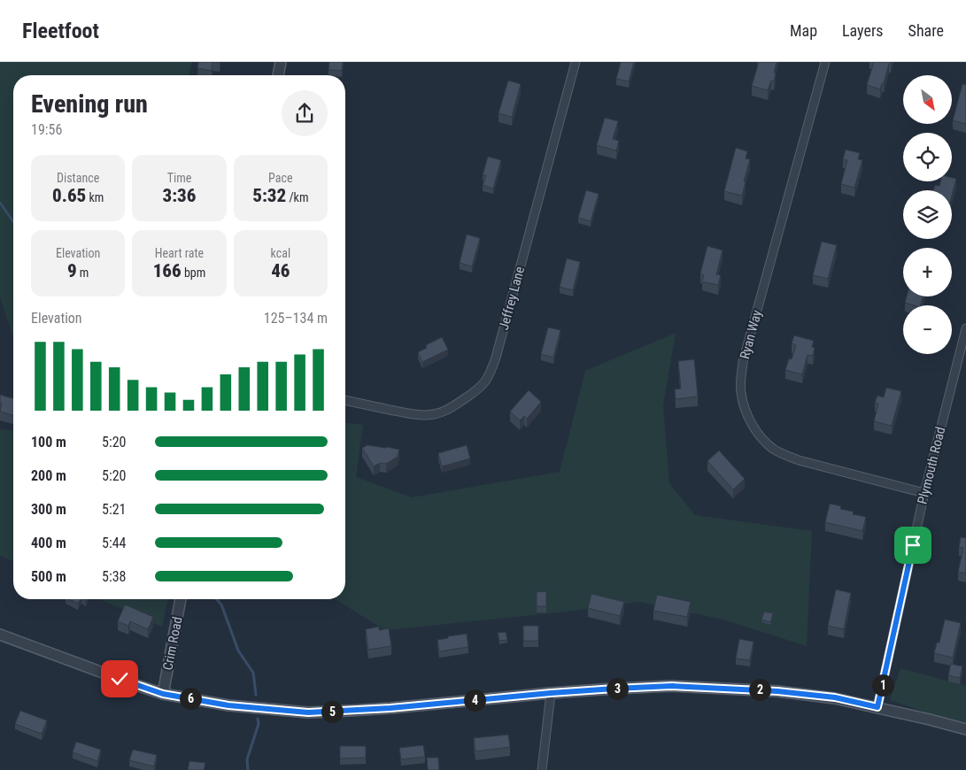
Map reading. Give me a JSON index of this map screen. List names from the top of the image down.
{
  "streets": {
    "street": [
      "Jeffrey Lane",
      "Ryan Way",
      "Plymouth Road",
      "Crim Road"
    ]
  },
  "crossings": [
    ["Ryan Way", "Plymouth Road"]
  ],
  "north": "bottom right",
  "page": {
    "header": "Fleetfoot",
    "nav": ["Map", "Layers", "Share"],
    "map_buttons": ["+", "−"],
    "heading": ["Evening run", "19:56"],
    "stats": [
      ["Distance", "0.65 km"],
      ["Time", "3:36"],
      ["Pace", "5:32 /km"],
      ["Elevation", "9 m"],
      ["Heart rate", "166 bpm"],
      ["kcal", "46"]
    ],
    "chart": ["Elevation", "125–134 m"],
    "list": [
      {
        "name": "100 m",
        "note": "5:20"
      },
      {
        "name": "200 m",
        "note": "5:20"
      },
      {
        "name": "300 m",
        "note": "5:21"
      },
      {
        "name": "400 m",
        "note": "5:44"
      },
      {
        "name": "500 m",
        "note": "5:38"
      }
    ],
    "pins": [
      "1",
      "3",
      "2",
      "6",
      "4",
      "5"
    ]
  }
}
